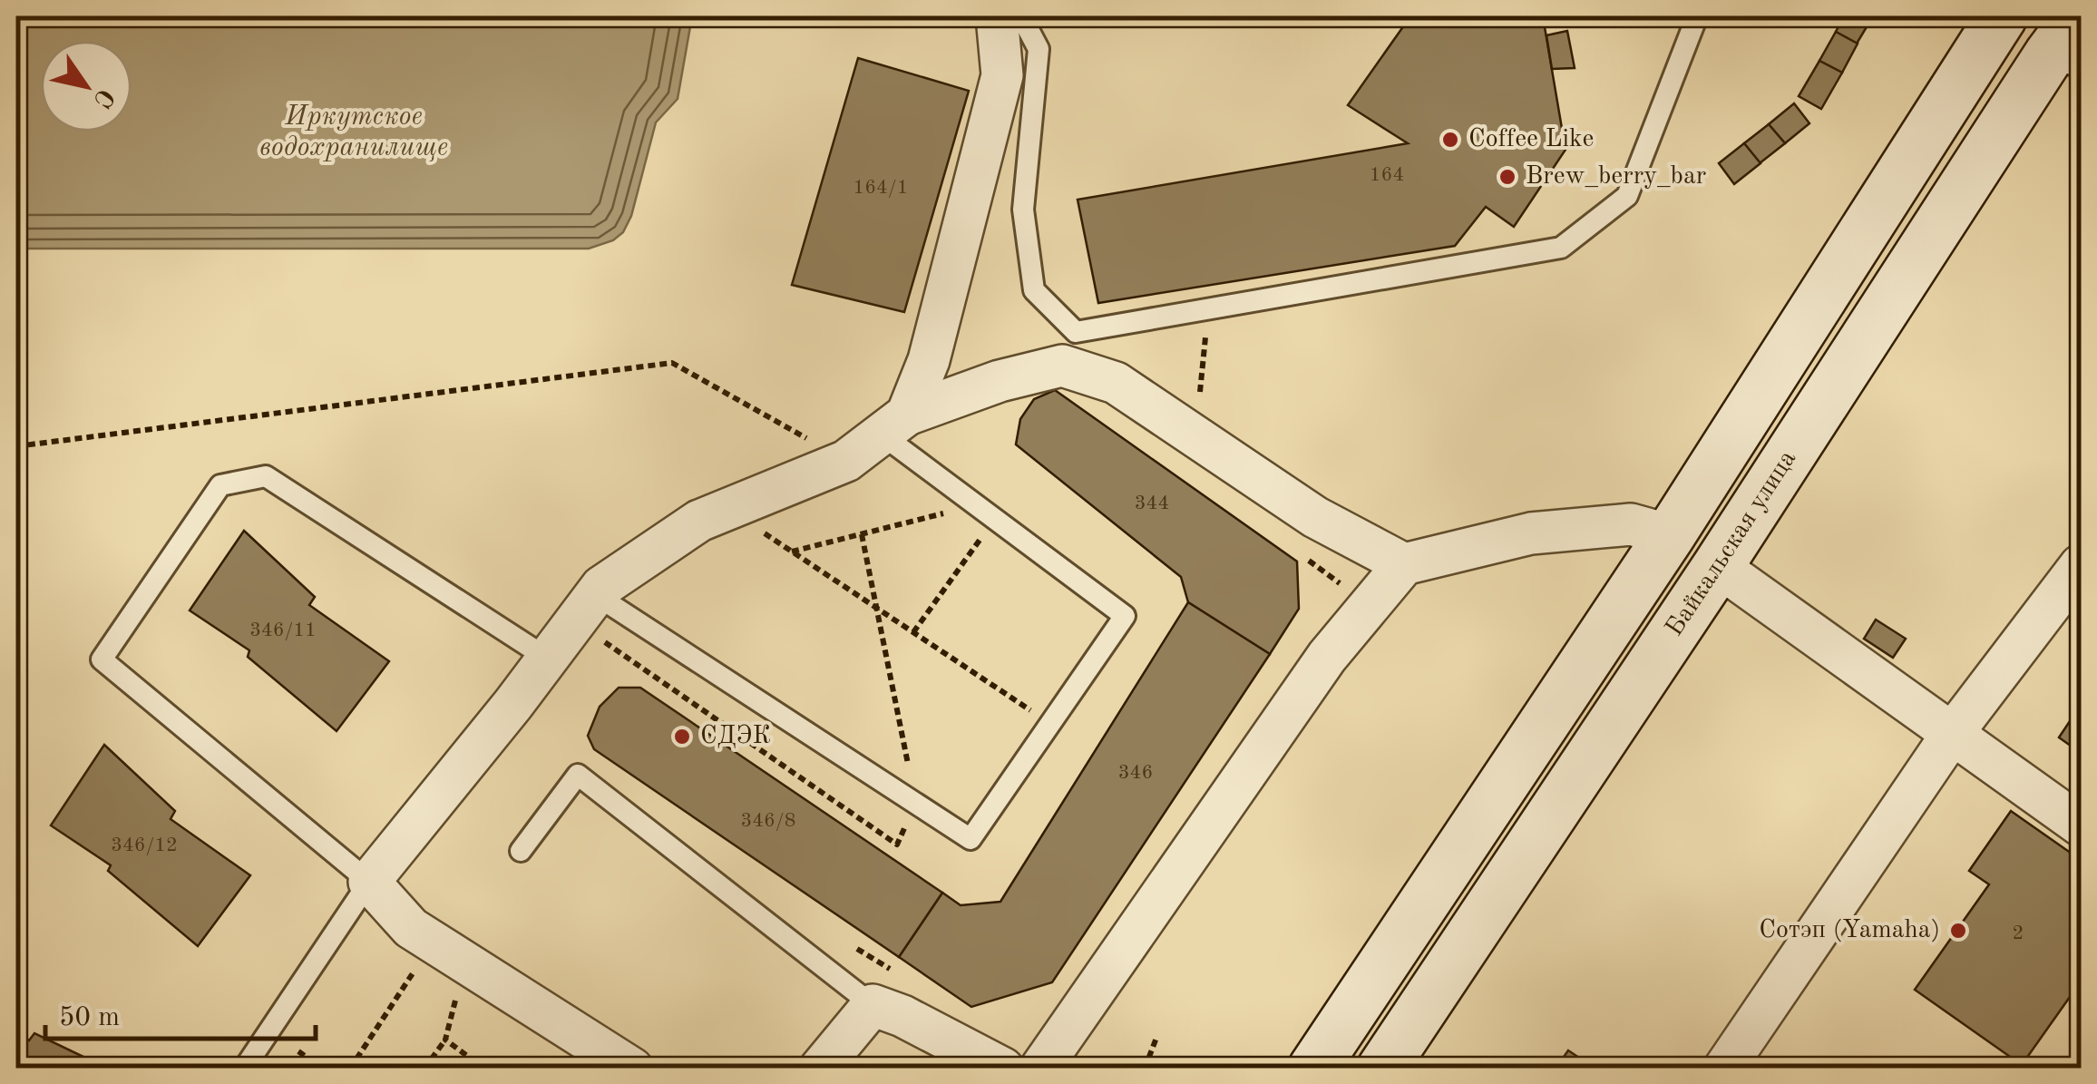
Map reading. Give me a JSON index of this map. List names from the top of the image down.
{
  "streets": {
    "main road": ["Байкальская улица"]
  },
  "water": ["Иркутское водохранилище"],
  "places": [
    "Coffee Like",
    "Brew_berry_bar",
    "СДЭК",
    "Сотэп (Yamaha)"
  ],
  "house_numbers": [
    "164",
    "164/1",
    "344",
    "346/11",
    "346",
    "346/8",
    "346/12",
    "2"
  ],
  "scale_bar": "50 m",
  "north": "bottom right"
}
